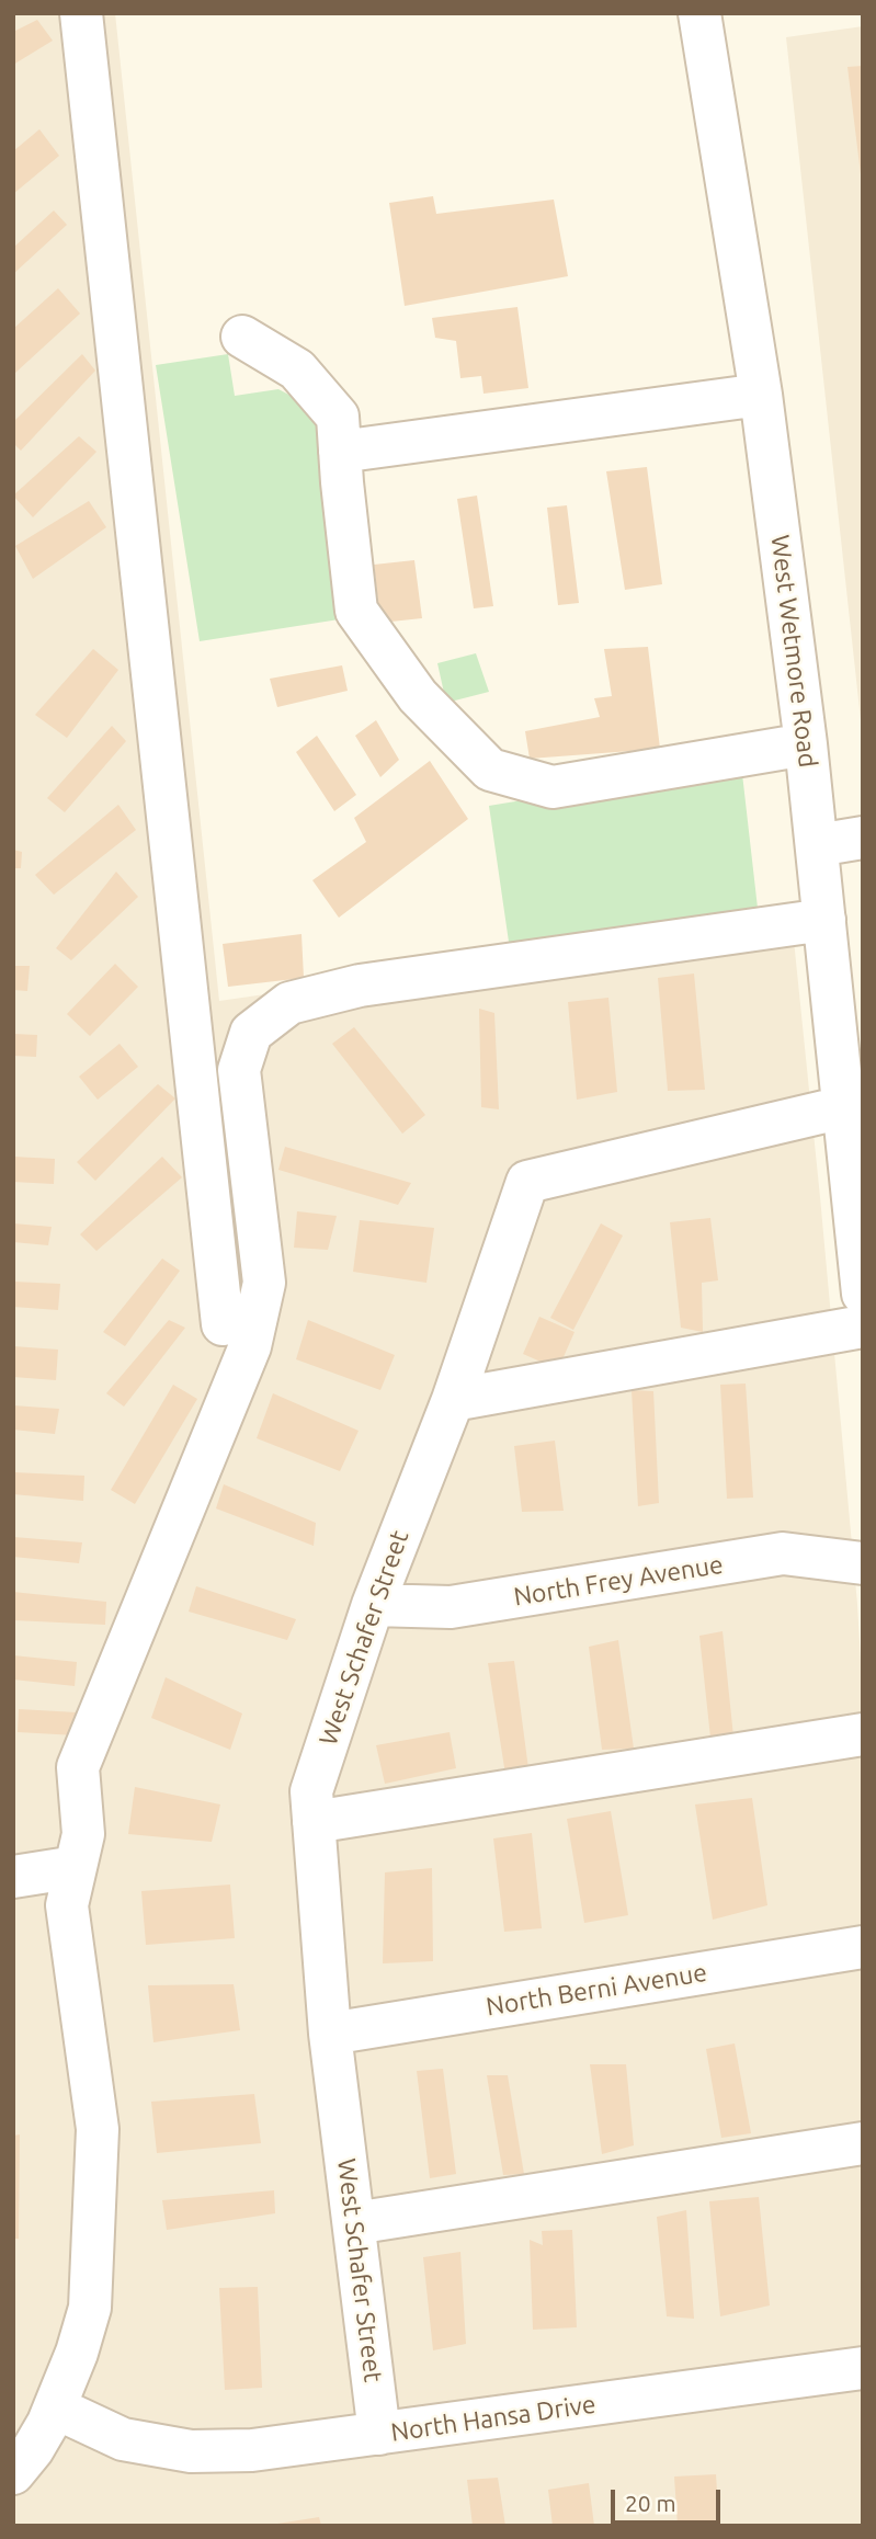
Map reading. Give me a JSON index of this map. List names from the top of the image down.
{
  "streets": {
    "street": [
      "West Wetmore Road",
      "North Frey Avenue",
      "West Schafer Street",
      "North Berni Avenue",
      "North Hansa Drive"
    ]
  },
  "crossings": [
    ["West Wetmore Road", "West Schafer Street"],
    ["North Frey Avenue", "West Schafer Street"],
    ["West Schafer Street", "North Berni Avenue"],
    ["West Schafer Street", "North Hansa Drive"]
  ],
  "scale_bar": "20 m"
}
